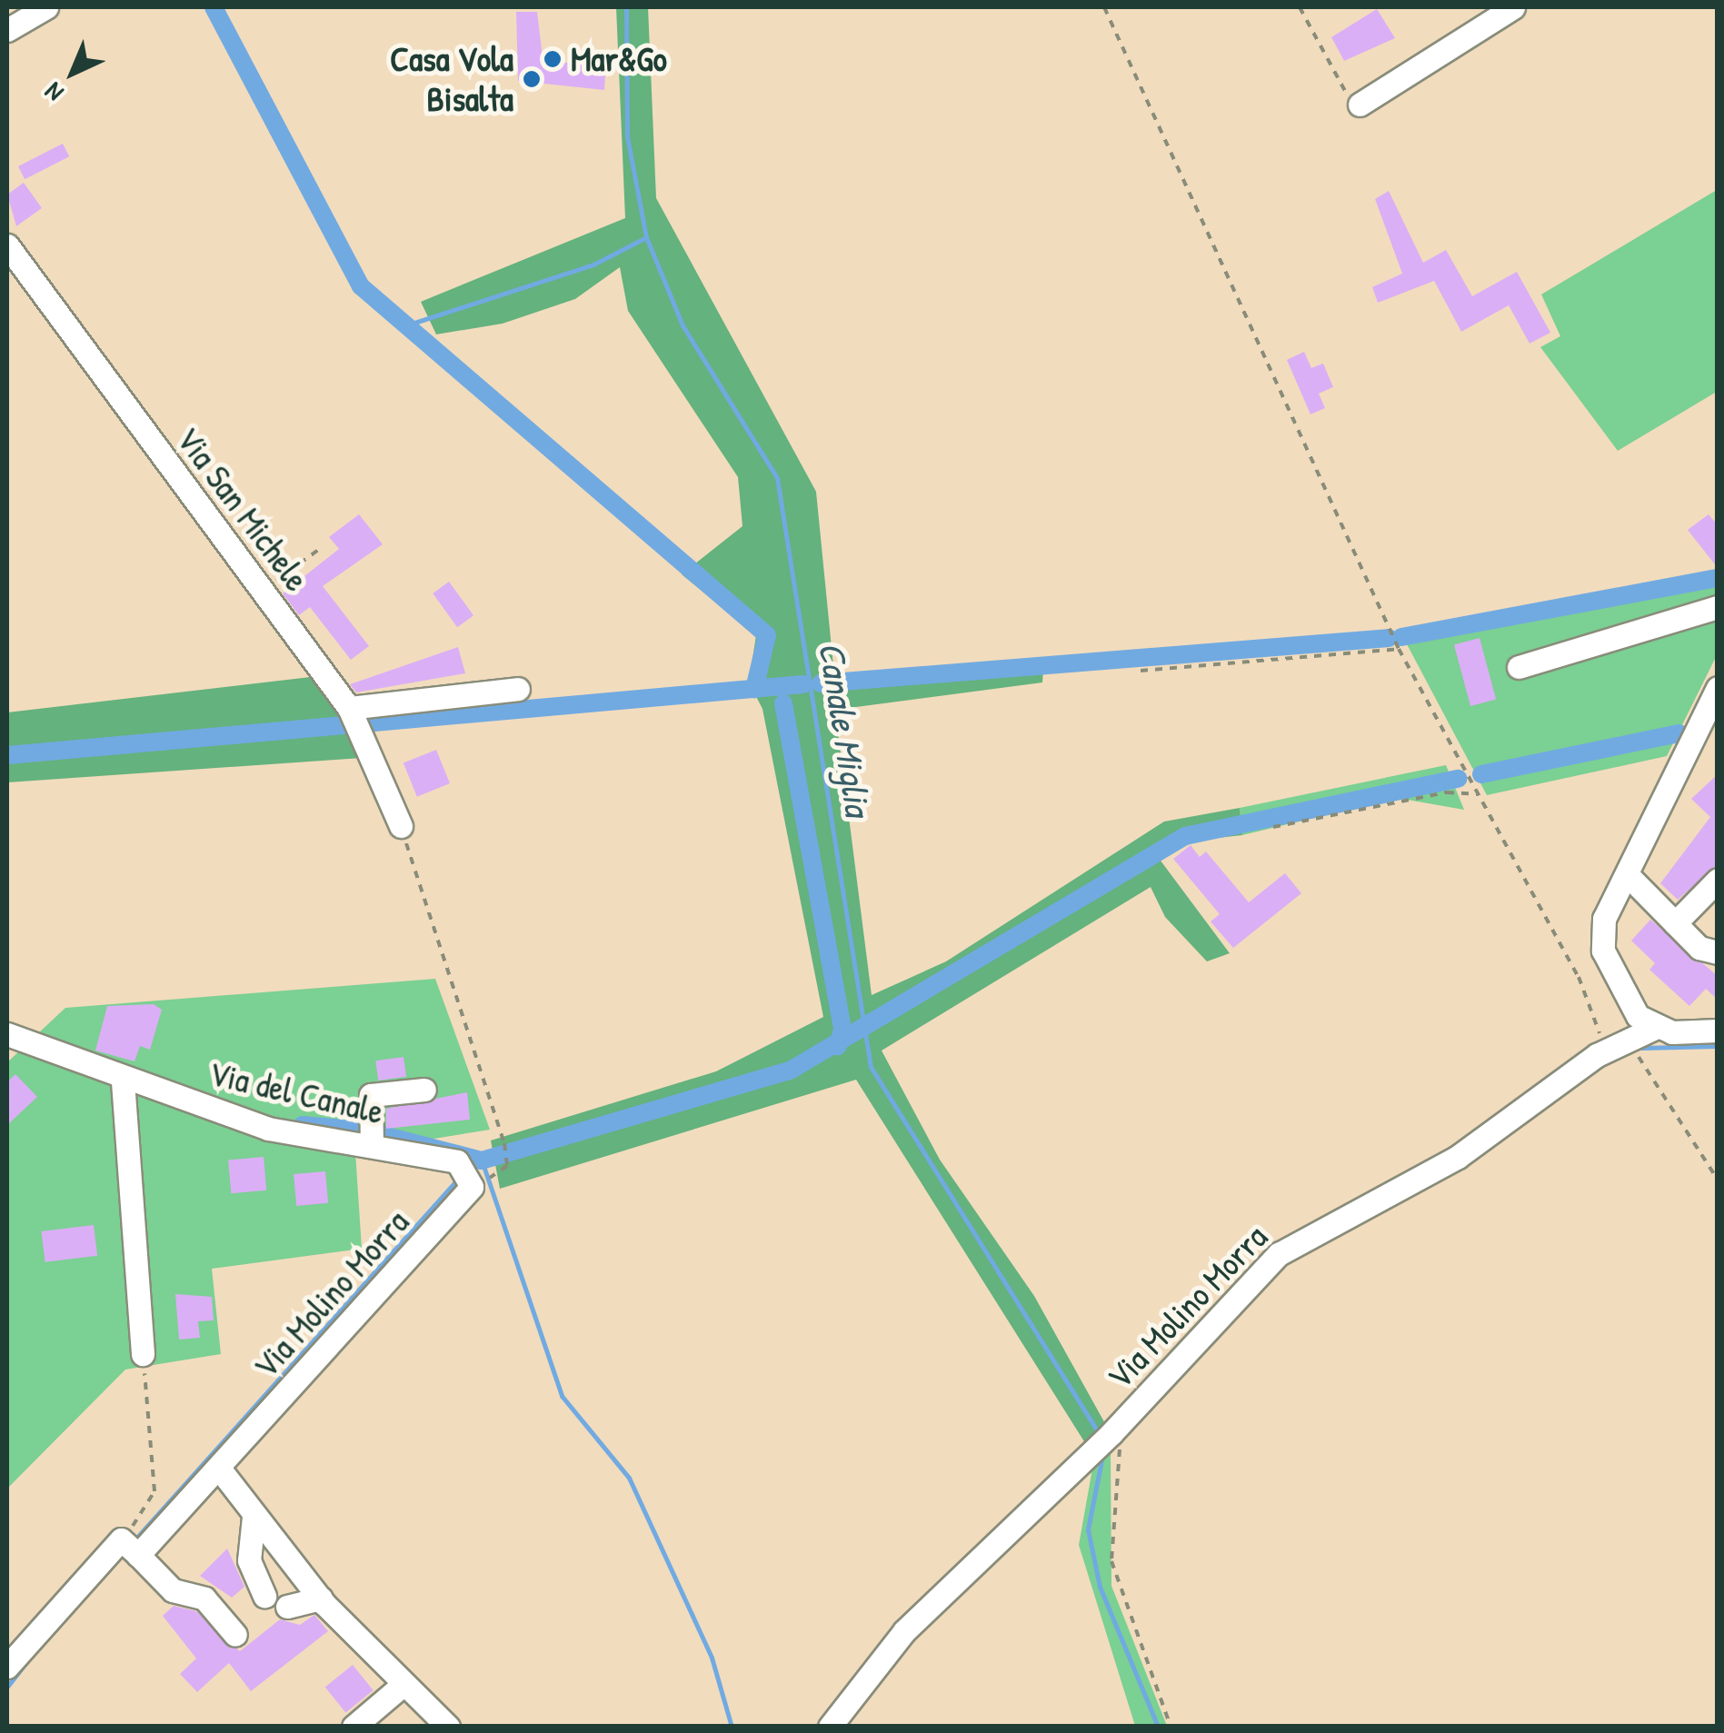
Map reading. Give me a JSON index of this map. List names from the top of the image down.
{
  "streets": {
    "street": ["Via San Michele", "Via del Canale", "Via Molino Morra"]
  },
  "crossings": [
    ["Via del Canale", "Via Molino Morra"]
  ],
  "water": ["Canale Miglia"],
  "places": ["Mar&Go", "Casa Vola Bisalta"],
  "north": "bottom left"
}
